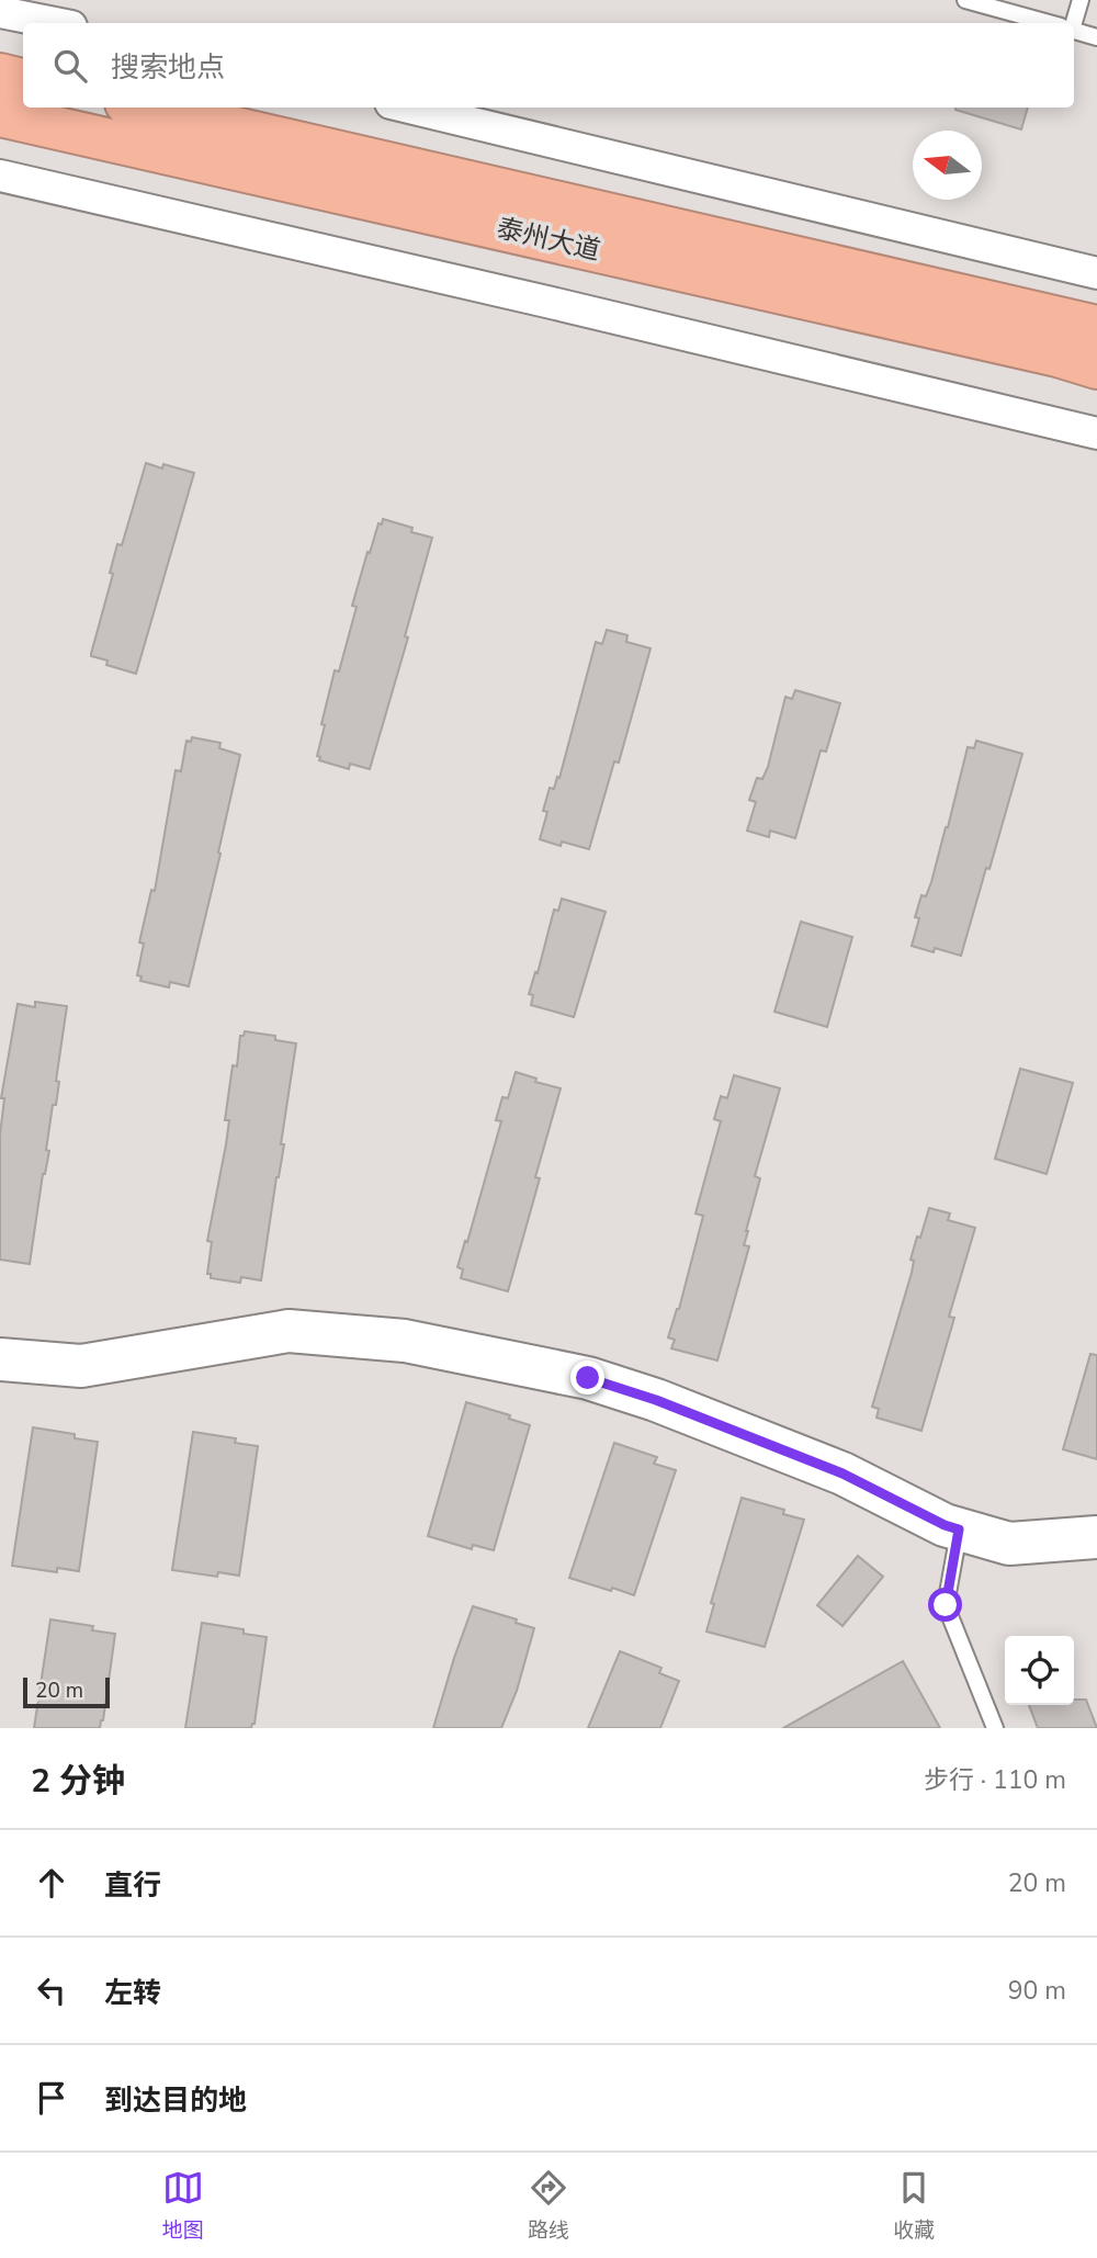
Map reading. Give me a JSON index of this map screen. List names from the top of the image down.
{
  "streets": {
    "highway": ["泰州大道"]
  },
  "scale_bar": "20 m",
  "north": "left",
  "page": {
    "search": "搜索地点",
    "scale": "20 m",
    "heading": ["2 分钟", "步行 · 110 m"],
    "list": [
      ["直行", "20 m"],
      ["左转", "90 m"],
      "到达目的地"
    ],
    "nav": ["地图", "路线", "收藏"]
  }
}
